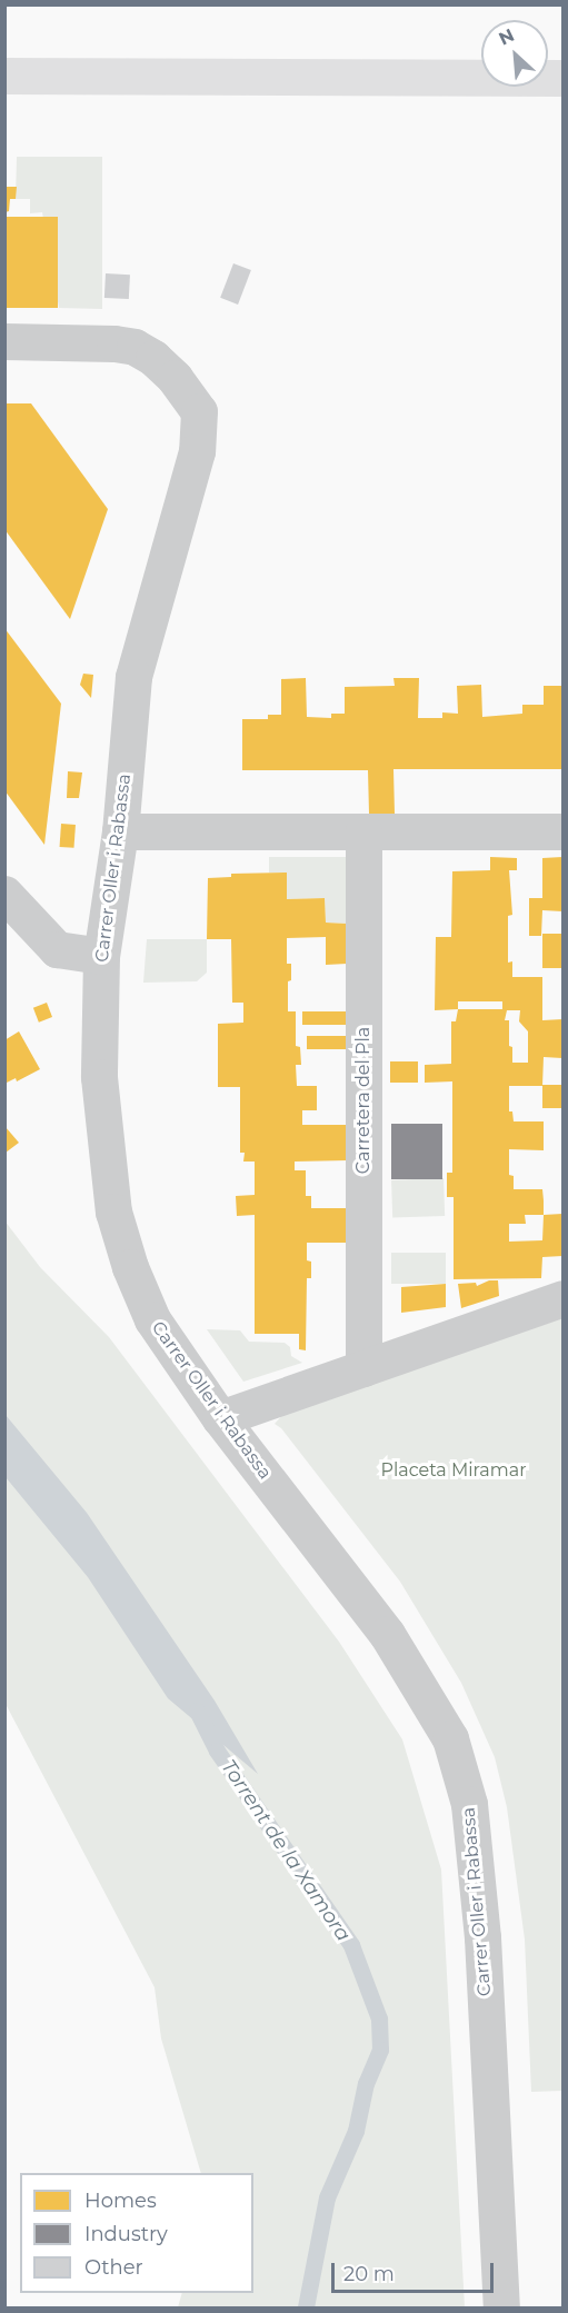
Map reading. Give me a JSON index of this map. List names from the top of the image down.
{
  "streets": {
    "street": ["Carrer Oller i Rabassa", "Carretera del Pla"]
  },
  "water": ["Torrent de la Xamora"],
  "parks": ["Placeta Miramar"],
  "legend": ["Homes", "Industry", "Other"],
  "scale_bar": "20 m",
  "north": "top left"
}
